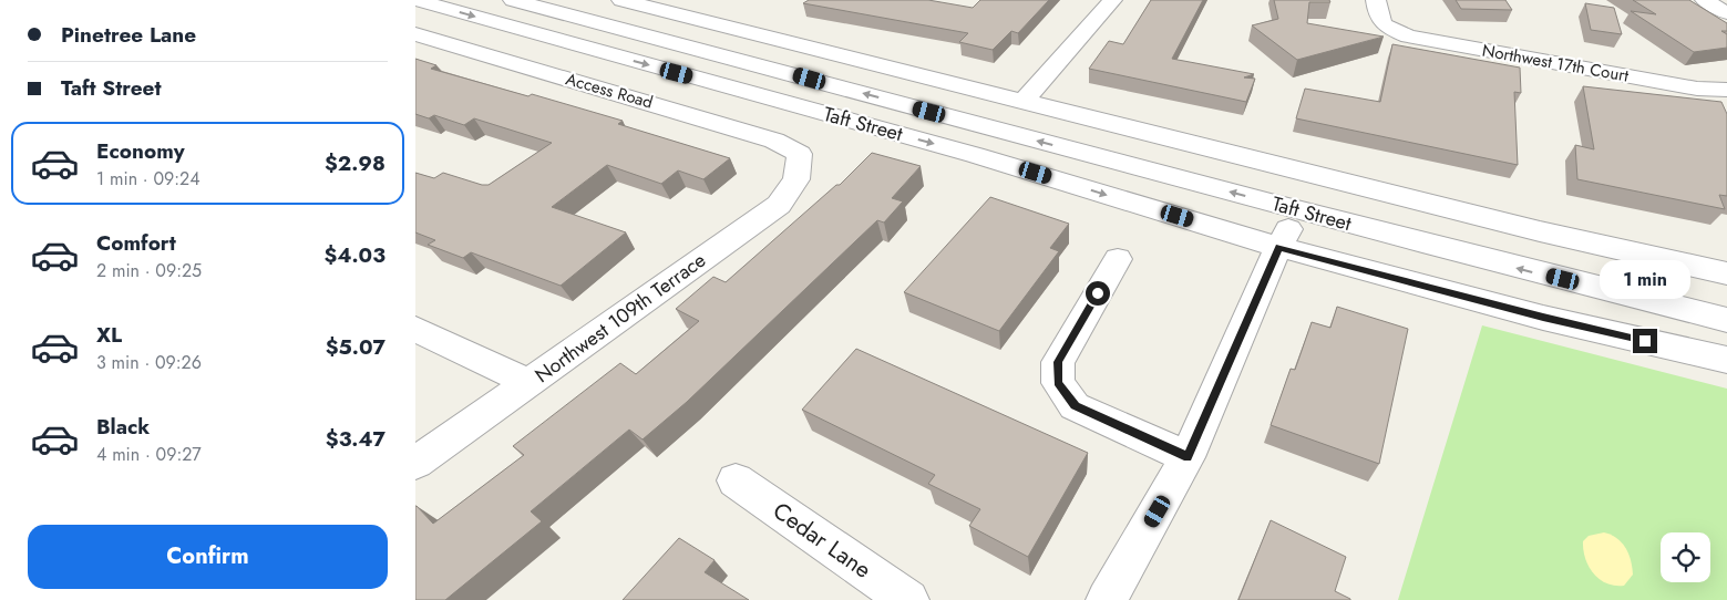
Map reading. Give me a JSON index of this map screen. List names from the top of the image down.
{
  "streets": {
    "street": [
      "Northwest 17th Court",
      "Access Road",
      "Taft Street",
      "Northwest 109th Terrace",
      "Cedar Lane"
    ]
  },
  "crossings": [
    ["Access Road", "Northwest 109th Terrace"]
  ],
  "page": {
    "banner": ["Pinetree Lane", "Taft Street"],
    "list": [
      {
        "name": "Economy",
        "note": "1 min · 09:24",
        "value": "$2.98"
      },
      {
        "name": "Comfort",
        "note": "2 min · 09:25",
        "value": "$4.03"
      },
      {
        "name": "XL",
        "note": "3 min · 09:26",
        "value": "$5.07"
      },
      {
        "name": "Black",
        "note": "4 min · 09:27",
        "value": "$3.47"
      }
    ],
    "bubble": "1 min",
    "buttons": "Confirm"
  }
}
